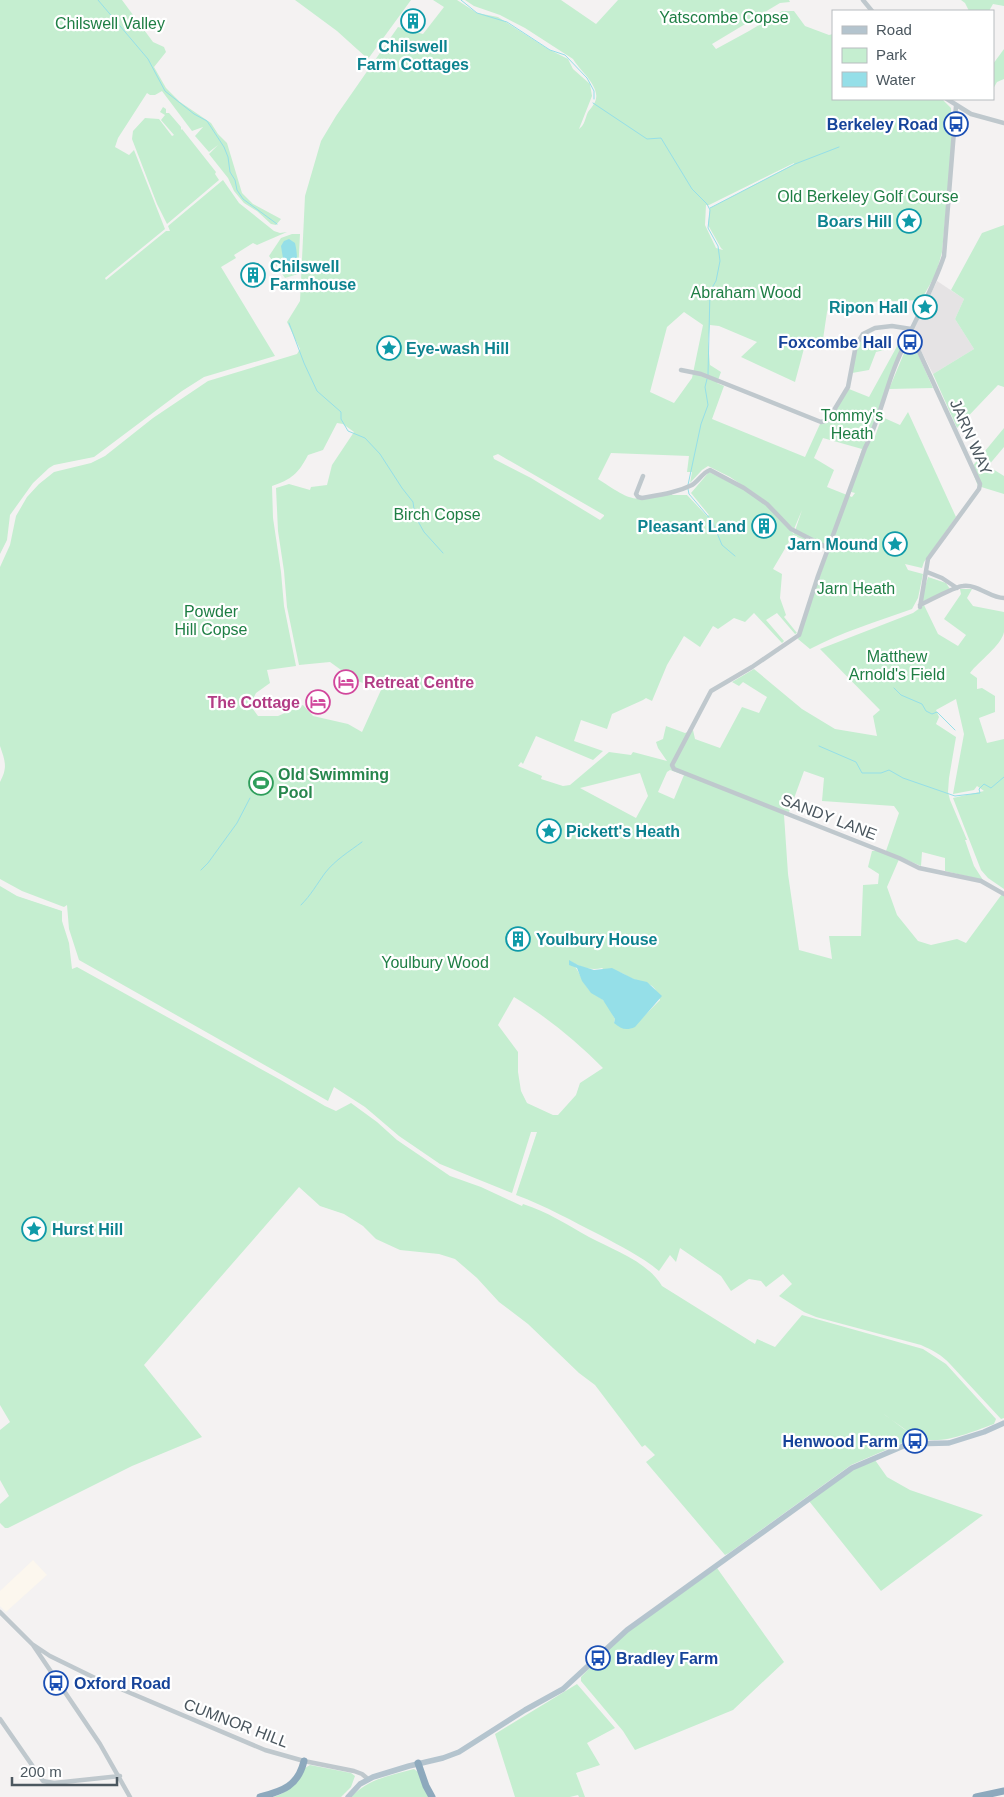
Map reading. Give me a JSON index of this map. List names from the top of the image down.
{
  "streets": {
    "street": ["JARN WAY", "SANDY LANE", "CUMNOR HILL"]
  },
  "parks": [
    "Yatscombe Copse",
    "Chilswell Valley",
    "Old Berkeley Golf Course",
    "Abraham Wood",
    "Tommy's Heath",
    "Birch Copse",
    "Jarn Heath",
    "Powder Hill Copse",
    "Matthew Arnold's Field",
    "Youlbury Wood"
  ],
  "places": {
    "building": [
      "Chilswell Farm Cottages",
      "Chilswell Farmhouse",
      "Pleasant Land",
      "Youlbury House"
    ],
    "bus stop": [
      "Berkeley Road",
      "Foxcombe Hall",
      "Henwood Farm",
      "Bradley Farm",
      "Oxford Road"
    ],
    "place": [
      "Boars Hill",
      "Ripon Hall",
      "Eye-wash Hill",
      "Jarn Mound",
      "Pickett's Heath",
      "Hurst Hill"
    ],
    "hotel": ["Retreat Centre", "The Cottage"],
    "sports": ["Old Swimming Pool"]
  },
  "legend": ["Road", "Park", "Water"],
  "scale_bar": "200 m"
}
